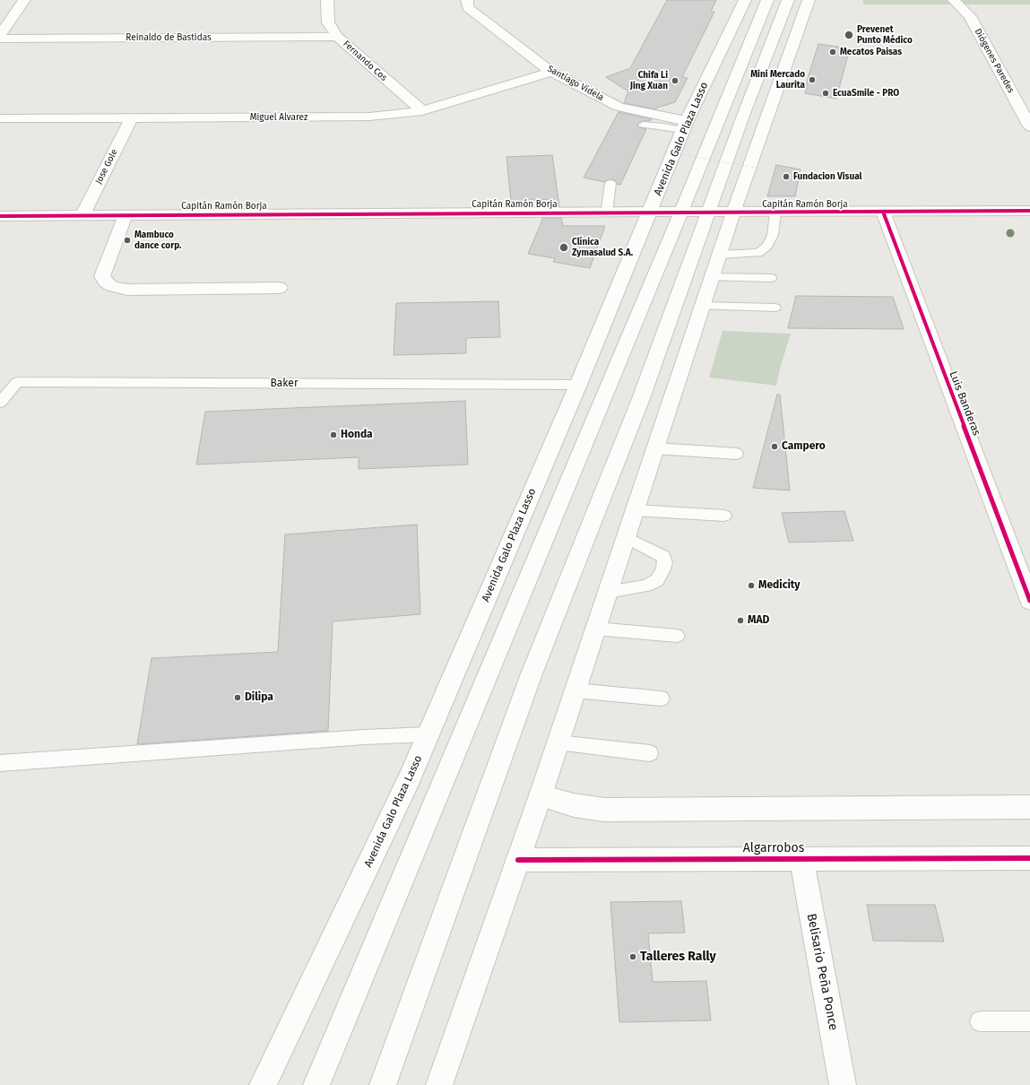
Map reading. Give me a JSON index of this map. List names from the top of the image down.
{
  "streets": {
    "main road": [
      "Reinaldo de Bastidas",
      "Fernando Cos",
      "Diógenes Paredes",
      "Santiago Videla",
      "Miguel Alvarez",
      "Avenida Galo Plaza Lasso",
      "Jose Gole",
      "Capitán Ramón Borja",
      "Luis Banderas",
      "Algarrobos",
      "Belisario Peña Ponce"
    ],
    "lane": ["Baker"]
  },
  "crossings": [
    ["Reinaldo de Bastidas", "Fernando Cos"],
    ["Fernando Cos", "Miguel Alvarez"],
    ["Santiago Videla", "Miguel Alvarez"],
    ["Santiago Videla", "Avenida Galo Plaza Lasso"],
    ["Miguel Alvarez", "Jose Gole"],
    ["Avenida Galo Plaza Lasso", "Capitán Ramón Borja"],
    ["Avenida Galo Plaza Lasso", "Baker"],
    ["Jose Gole", "Capitán Ramón Borja"],
    ["Capitán Ramón Borja", "Luis Banderas"],
    ["Algarrobos", "Belisario Peña Ponce"]
  ],
  "places": [
    "Prevenet Punto Médico",
    "Mecatos Paisas",
    "Mini Mercado Laurita",
    "Chifa Li Jing Xuan",
    "EcuaSmile - PRO",
    "Fundacion Visual",
    "Mambuco dance corp.",
    "Clínica Zymasalud S.A.",
    "Honda",
    "Campero",
    "Medicity",
    "MAD",
    "Dilipa",
    "Talleres Rally"
  ]
}
